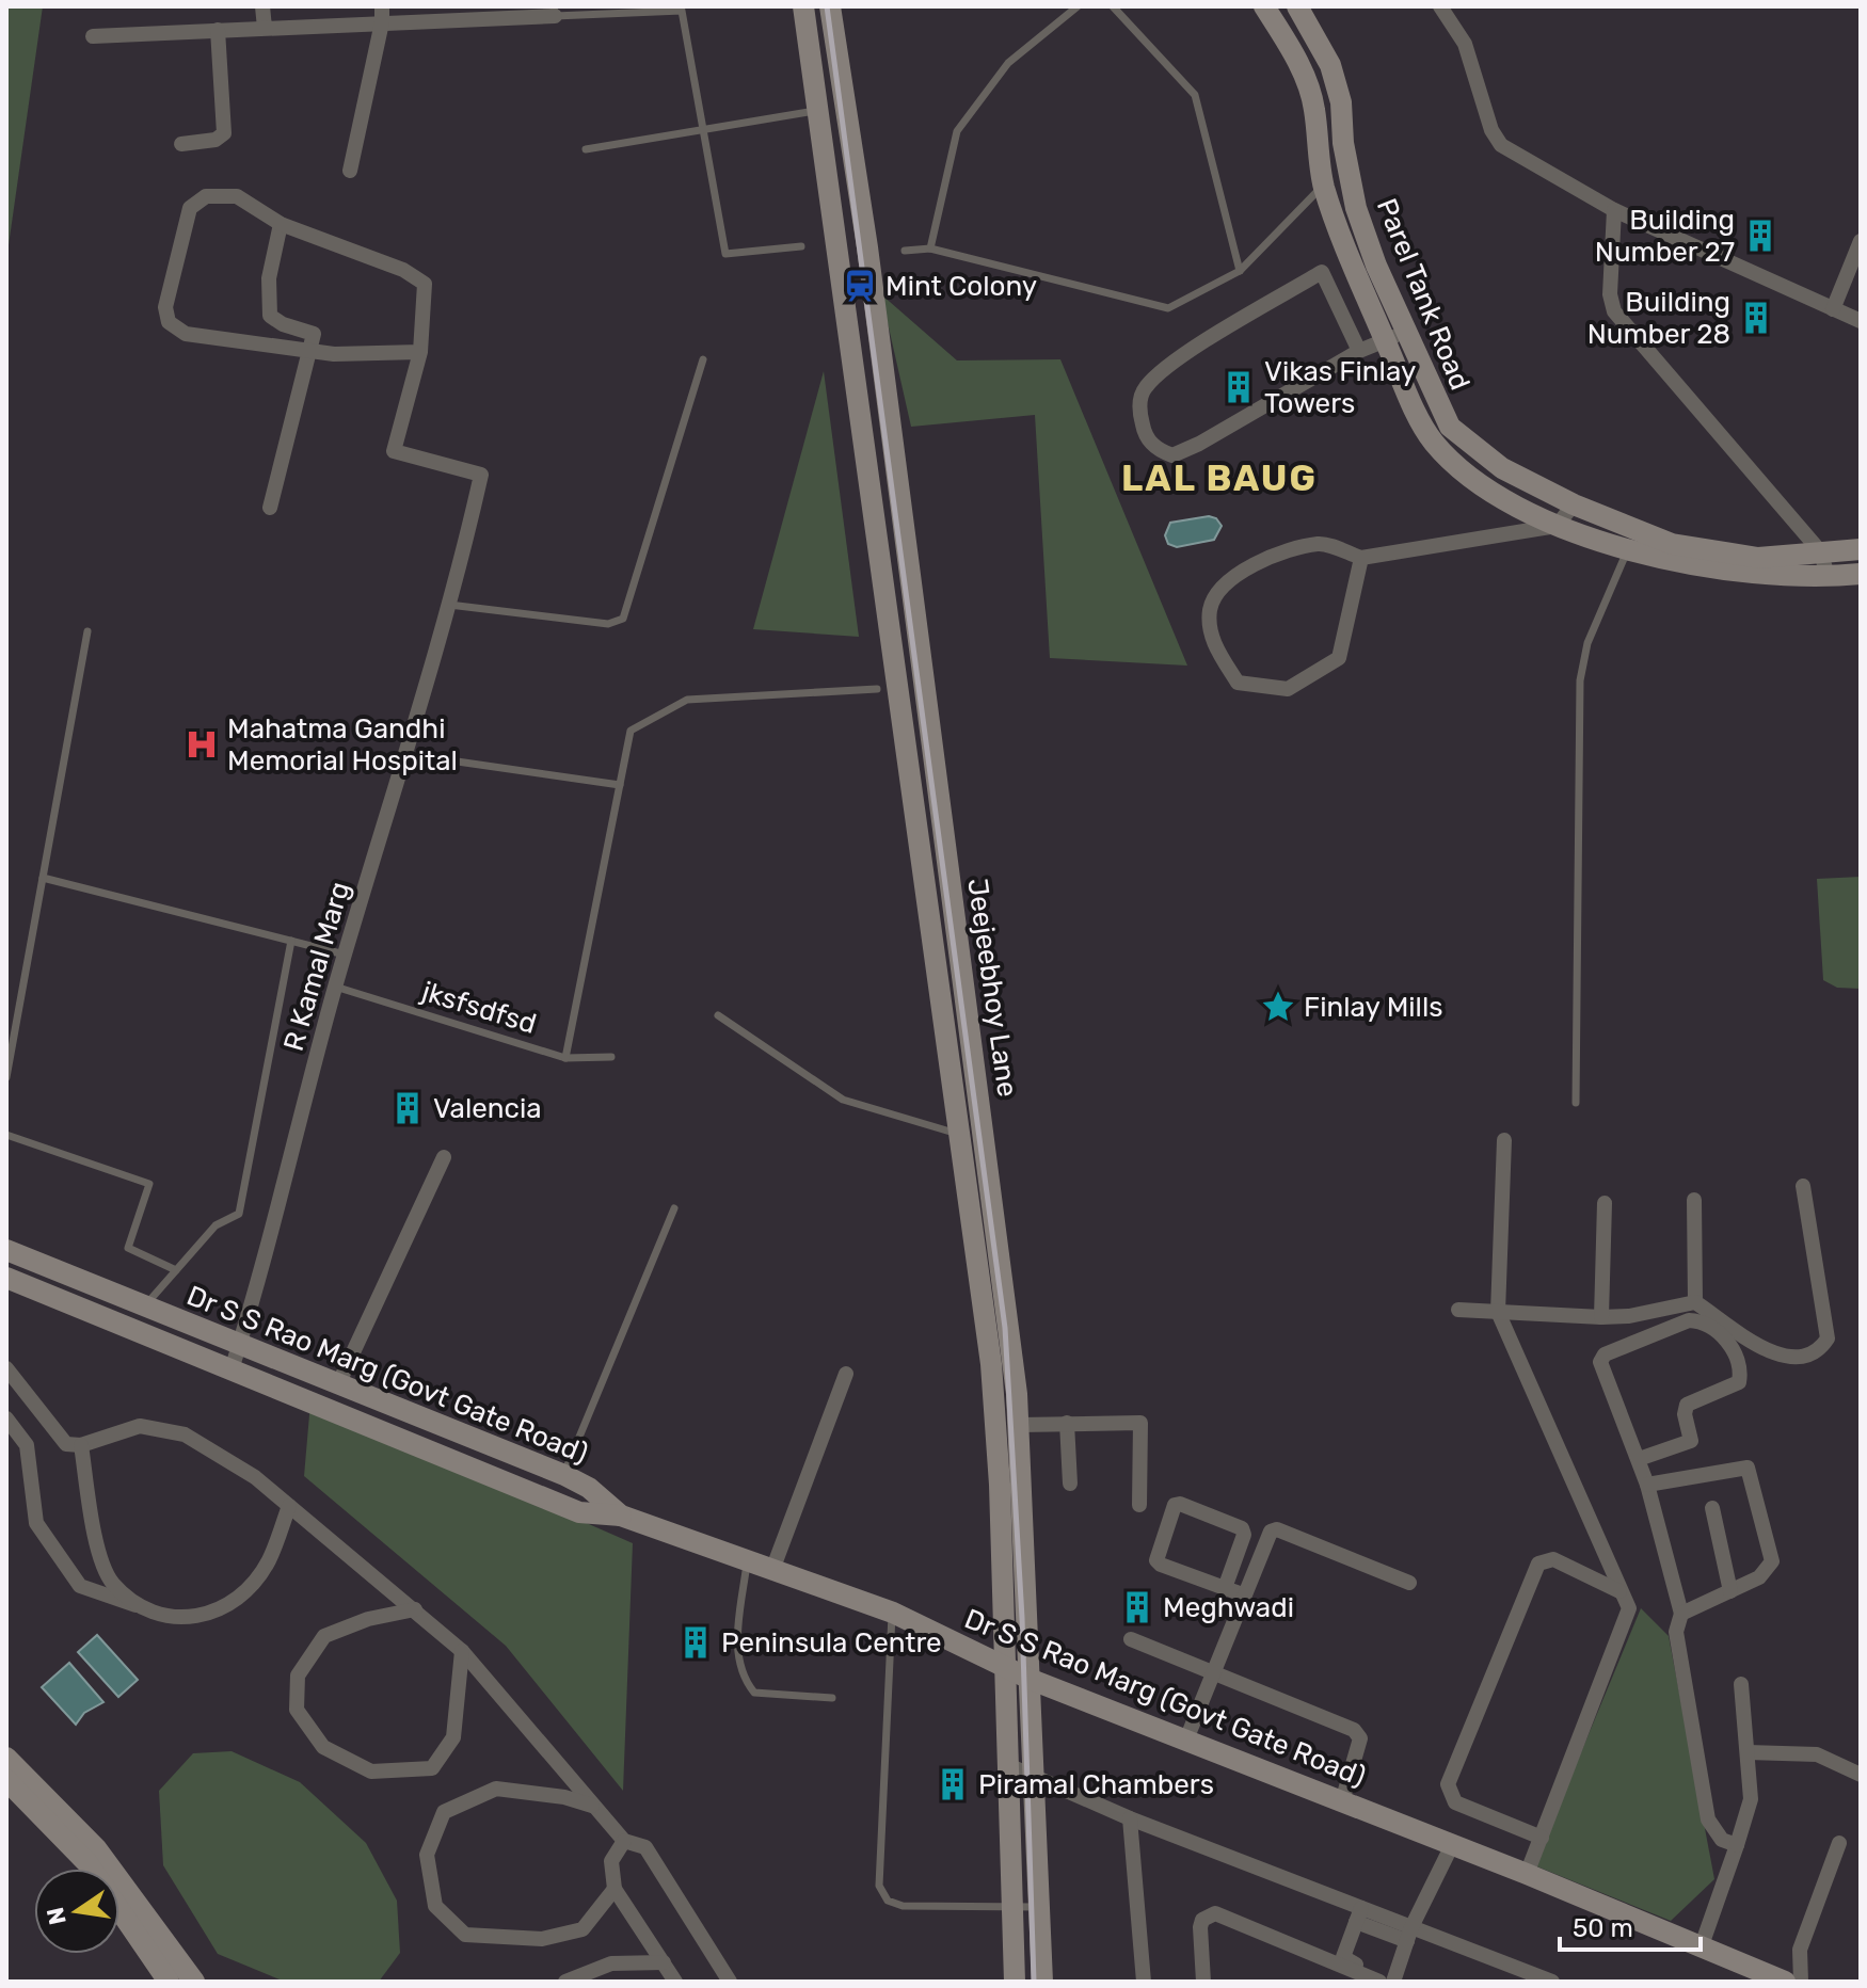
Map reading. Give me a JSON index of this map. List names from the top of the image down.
{
  "streets": {
    "street": [
      "Parel Tank Road",
      "R Kamal Marg",
      "Jeejeebhoy Lane",
      "Dr S S Rao Marg (Govt Gate Road)"
    ],
    "lane": ["jksfsdfsd"]
  },
  "crossings": [
    ["R Kamal Marg", "jksfsdfsd"],
    ["R Kamal Marg", "Dr S S Rao Marg (Govt Gate Road)"],
    ["Jeejeebhoy Lane", "Dr S S Rao Marg (Govt Gate Road)"]
  ],
  "districts": ["LAL BAUG"],
  "places": {
    "building": [
      "Building Number 27",
      "Building Number 28",
      "Vikas Finlay Towers",
      "Valencia",
      "Meghwadi",
      "Peninsula Centre",
      "Piramal Chambers"
    ],
    "station": ["Mint Colony"],
    "hospital": ["Mahatma Gandhi Memorial Hospital"],
    "place": ["Finlay Mills"]
  },
  "scale_bar": "50 m",
  "north": "left"
}
